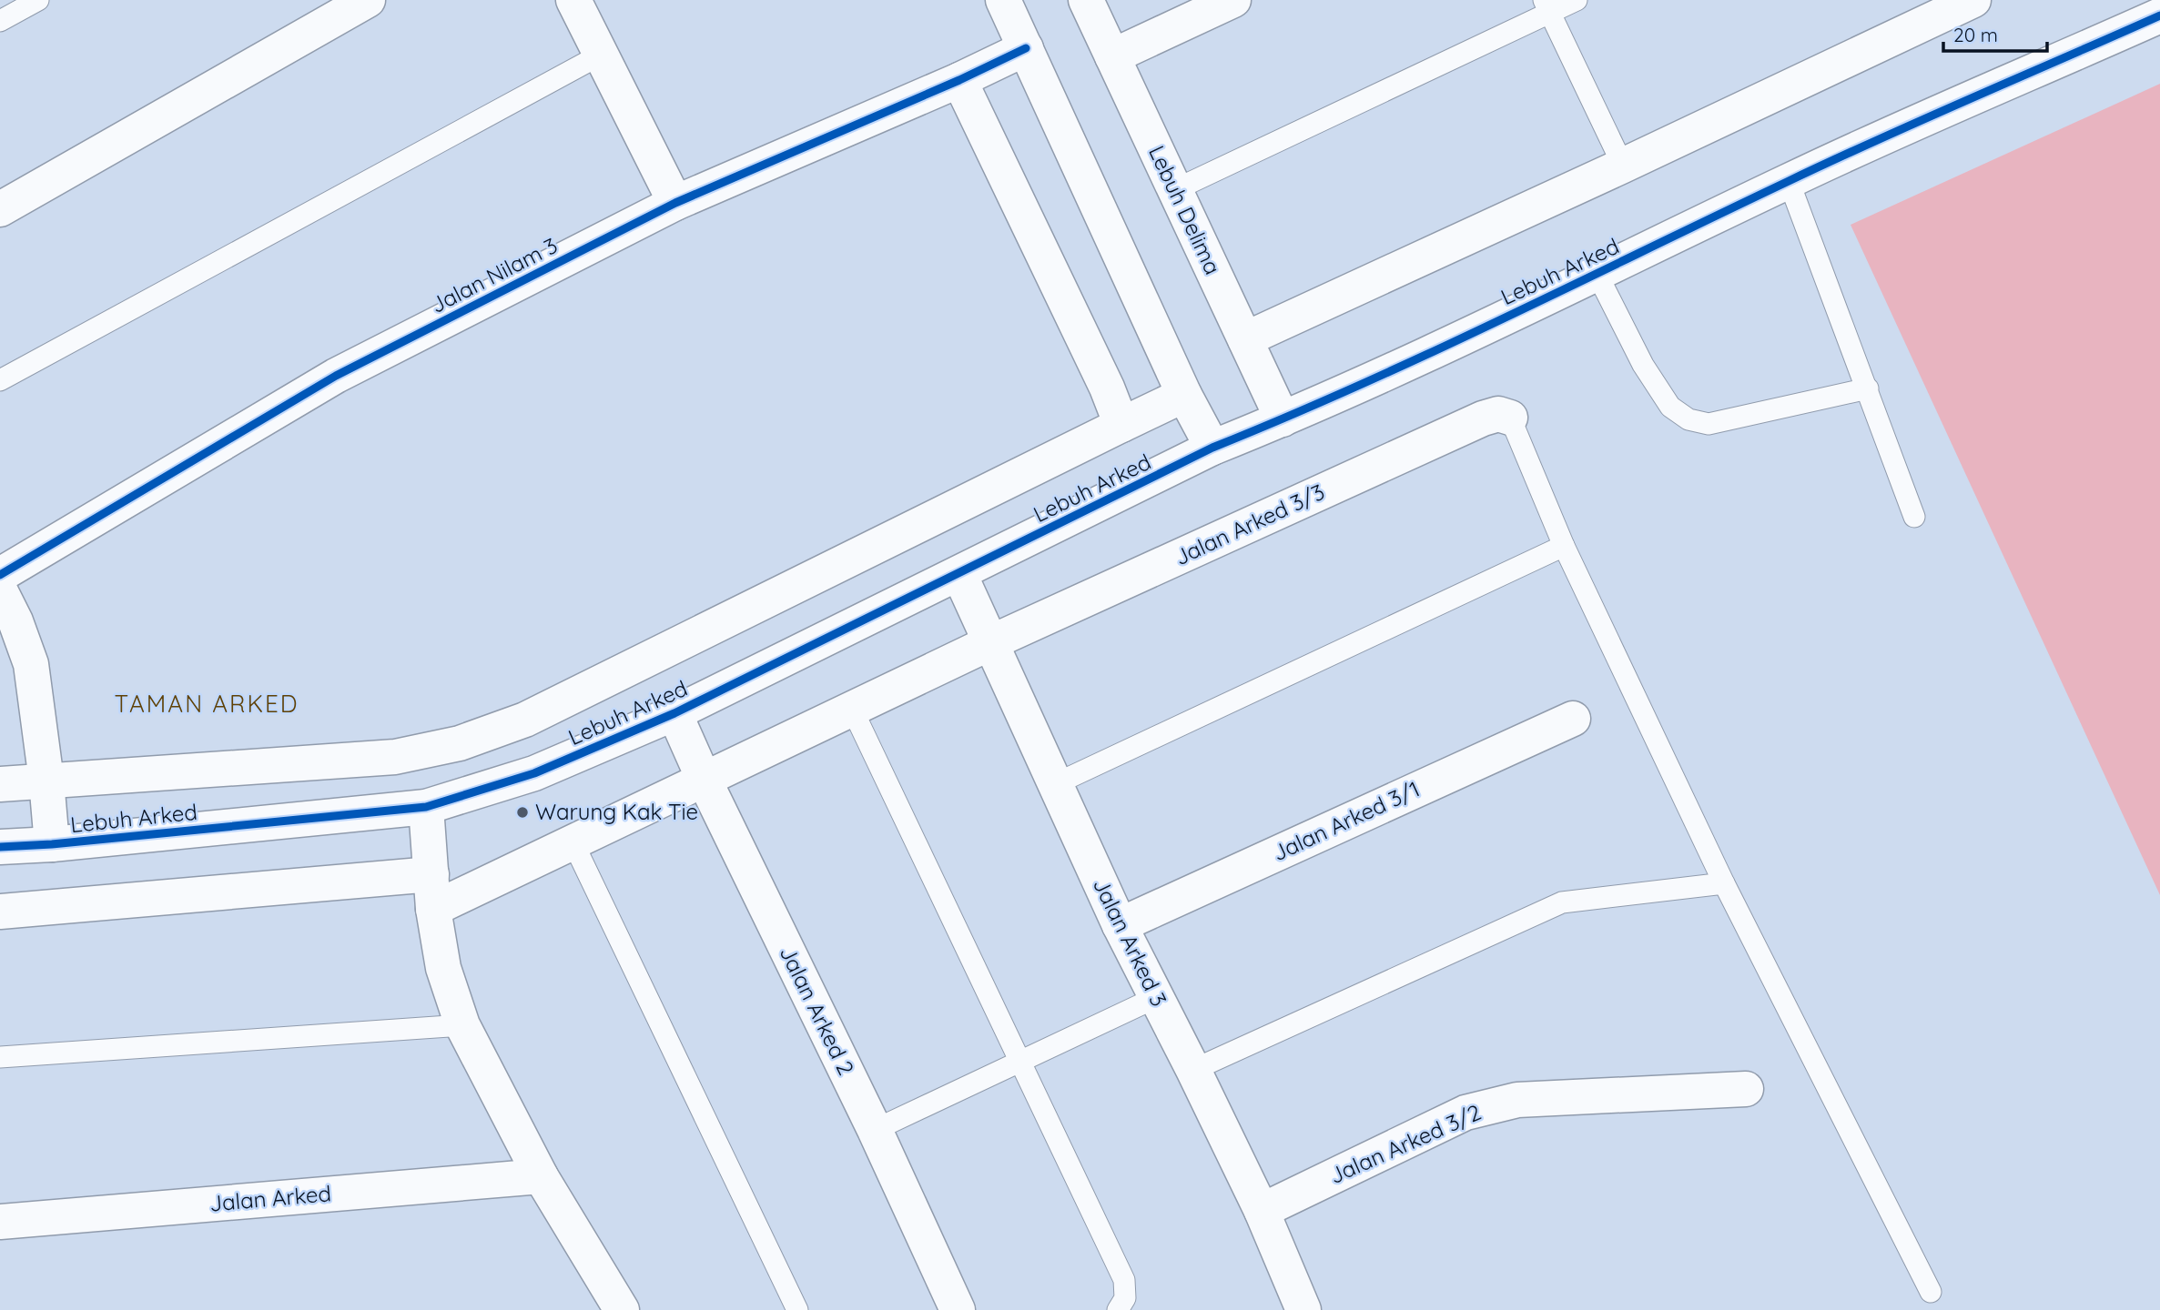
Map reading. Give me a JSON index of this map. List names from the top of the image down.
{
  "streets": {
    "street": [
      "Lebuh Delima",
      "Lebuh Arked",
      "Jalan Nilam 3",
      "Jalan Arked 3/3",
      "Jalan Arked 3/1",
      "Jalan Arked 3",
      "Jalan Arked 2",
      "Jalan Arked 3/2",
      "Jalan Arked"
    ]
  },
  "crossings": [
    ["Lebuh Delima", "Lebuh Arked"],
    ["Lebuh Arked", "Jalan Arked 3"],
    ["Lebuh Arked", "Jalan Arked 2"],
    ["Jalan Arked 3/3", "Jalan Arked 3"],
    ["Jalan Arked 3/3", "Jalan Arked 2"],
    ["Jalan Arked 3/1", "Jalan Arked 3"],
    ["Jalan Arked 3", "Jalan Arked 3/2"]
  ],
  "districts": ["TAMAN ARKED"],
  "places": ["Warung Kak Tie"],
  "scale_bar": "20 m"
}
